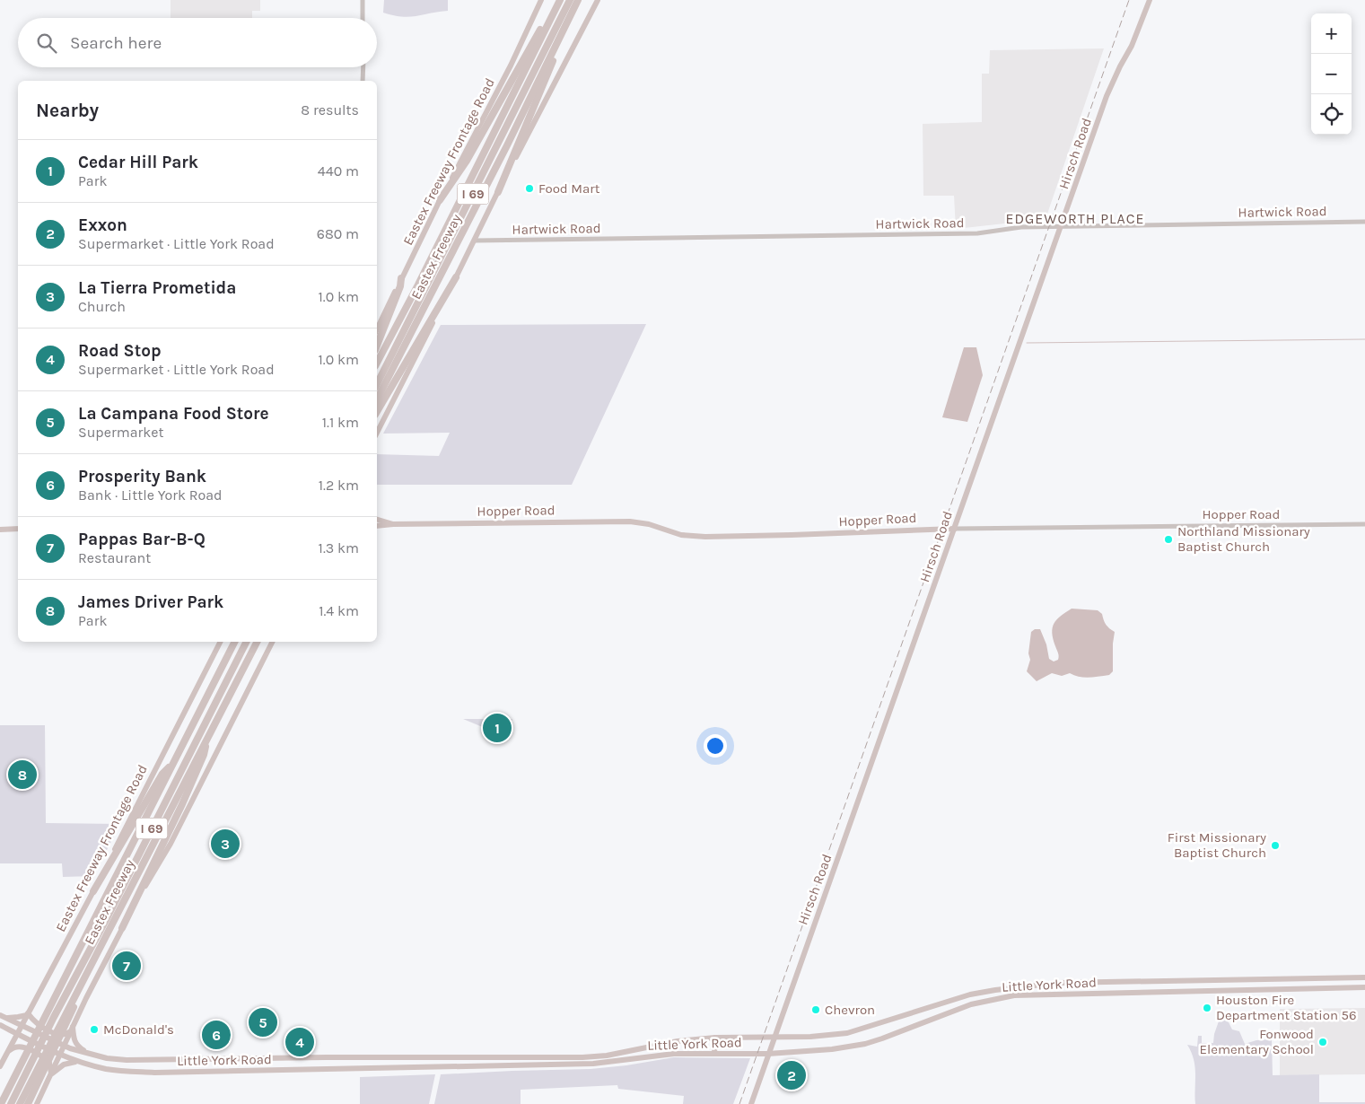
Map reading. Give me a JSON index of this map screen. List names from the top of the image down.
{
  "streets": {
    "highway": ["I 69", "Eastex Freeway"],
    "main road": [
      "Hirsch Road",
      "Eastex Freeway Frontage Road",
      "Hopper Road",
      "Little York Road"
    ],
    "street": ["Hartwick Road"]
  },
  "crossings": [
    ["Hirsch Road", "Hartwick Road"],
    ["Hirsch Road", "Hopper Road"],
    ["Hirsch Road", "Little York Road"],
    ["Eastex Freeway Frontage Road", "Little York Road"]
  ],
  "districts": ["EDGEWORTH PLACE"],
  "places": [
    "Food Mart",
    "Northland Missionary Baptist Church",
    "First Missionary Baptist Church",
    "Houston Fire Department Station 56",
    "Chevron",
    "McDonald's",
    "Fonwood Elementary School"
  ],
  "page": {
    "map_buttons": ["+", "−"],
    "search": "Search here",
    "heading": ["Nearby", "8 results"],
    "list": [
      {
        "mark": "1",
        "name": "Cedar Hill Park",
        "note": "Park",
        "value": "440 m"
      },
      {
        "mark": "2",
        "name": "Exxon",
        "note": "Supermarket · Little York Road",
        "value": "680 m"
      },
      {
        "mark": "3",
        "name": "La Tierra Prometida",
        "note": "Church",
        "value": "1.0 km"
      },
      {
        "mark": "4",
        "name": "Road Stop",
        "note": "Supermarket · Little York Road",
        "value": "1.0 km"
      },
      {
        "mark": "5",
        "name": "La Campana Food Store",
        "note": "Supermarket",
        "value": "1.1 km"
      },
      {
        "mark": "6",
        "name": "Prosperity Bank",
        "note": "Bank · Little York Road",
        "value": "1.2 km"
      },
      {
        "mark": "7",
        "name": "Pappas Bar-B-Q",
        "note": "Restaurant",
        "value": "1.3 km"
      },
      {
        "mark": "8",
        "name": "James Driver Park",
        "note": "Park",
        "value": "1.4 km"
      }
    ],
    "pins": [
      "1",
      "8",
      "3",
      "7",
      "5",
      "6",
      "4",
      "2"
    ]
  }
}
